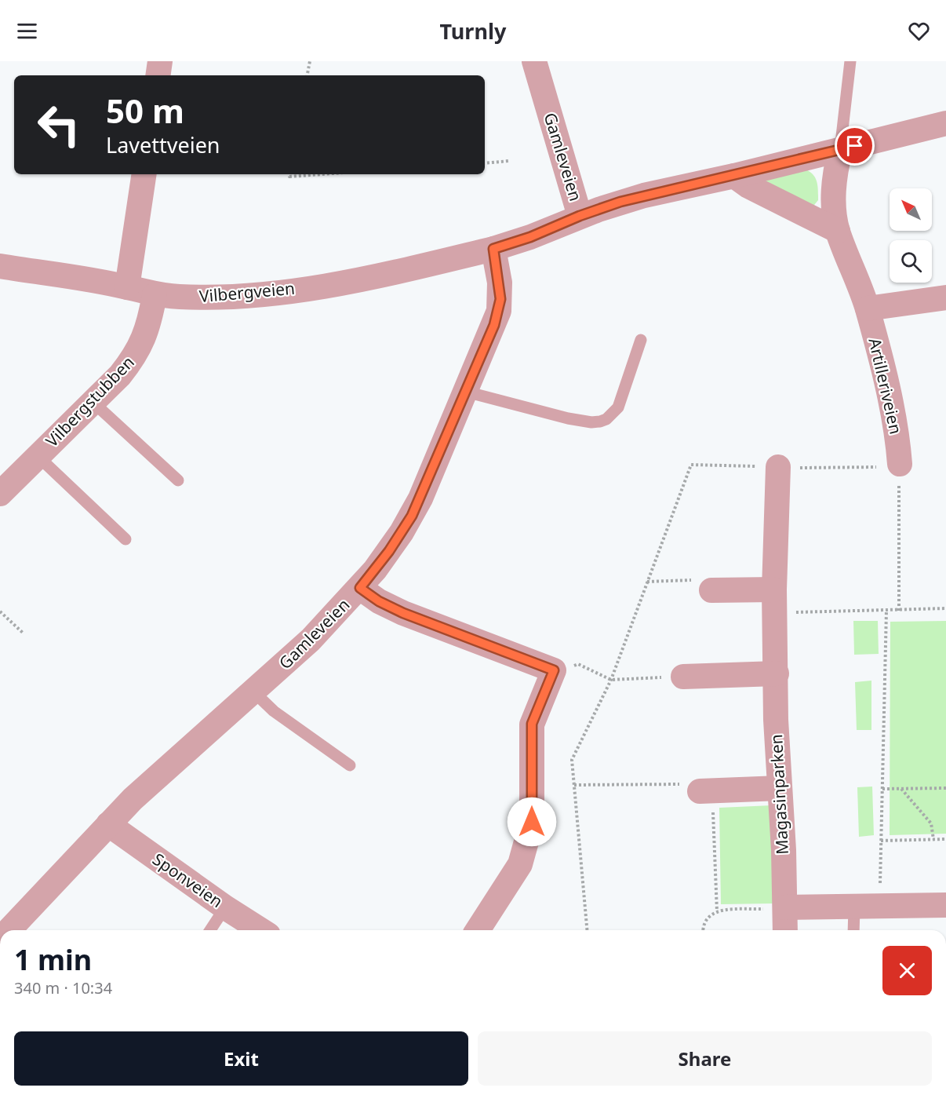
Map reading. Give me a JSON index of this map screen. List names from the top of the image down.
{
  "streets": {
    "street": [
      "Gamleveien",
      "Vilbergveien",
      "Artilleriveien",
      "Vilbergstubben",
      "Magasinparken",
      "Sponveien"
    ]
  },
  "crossings": [
    ["Gamleveien", "Vilbergveien"],
    ["Gamleveien", "Sponveien"],
    ["Vilbergveien", "Vilbergstubben"]
  ],
  "north": "top left",
  "page": {
    "header": "Turnly",
    "turn": ["50 m", "Lavettveien"],
    "heading": ["1 min", "340 m · 10:34"],
    "buttons": ["Exit", "Share"]
  }
}
